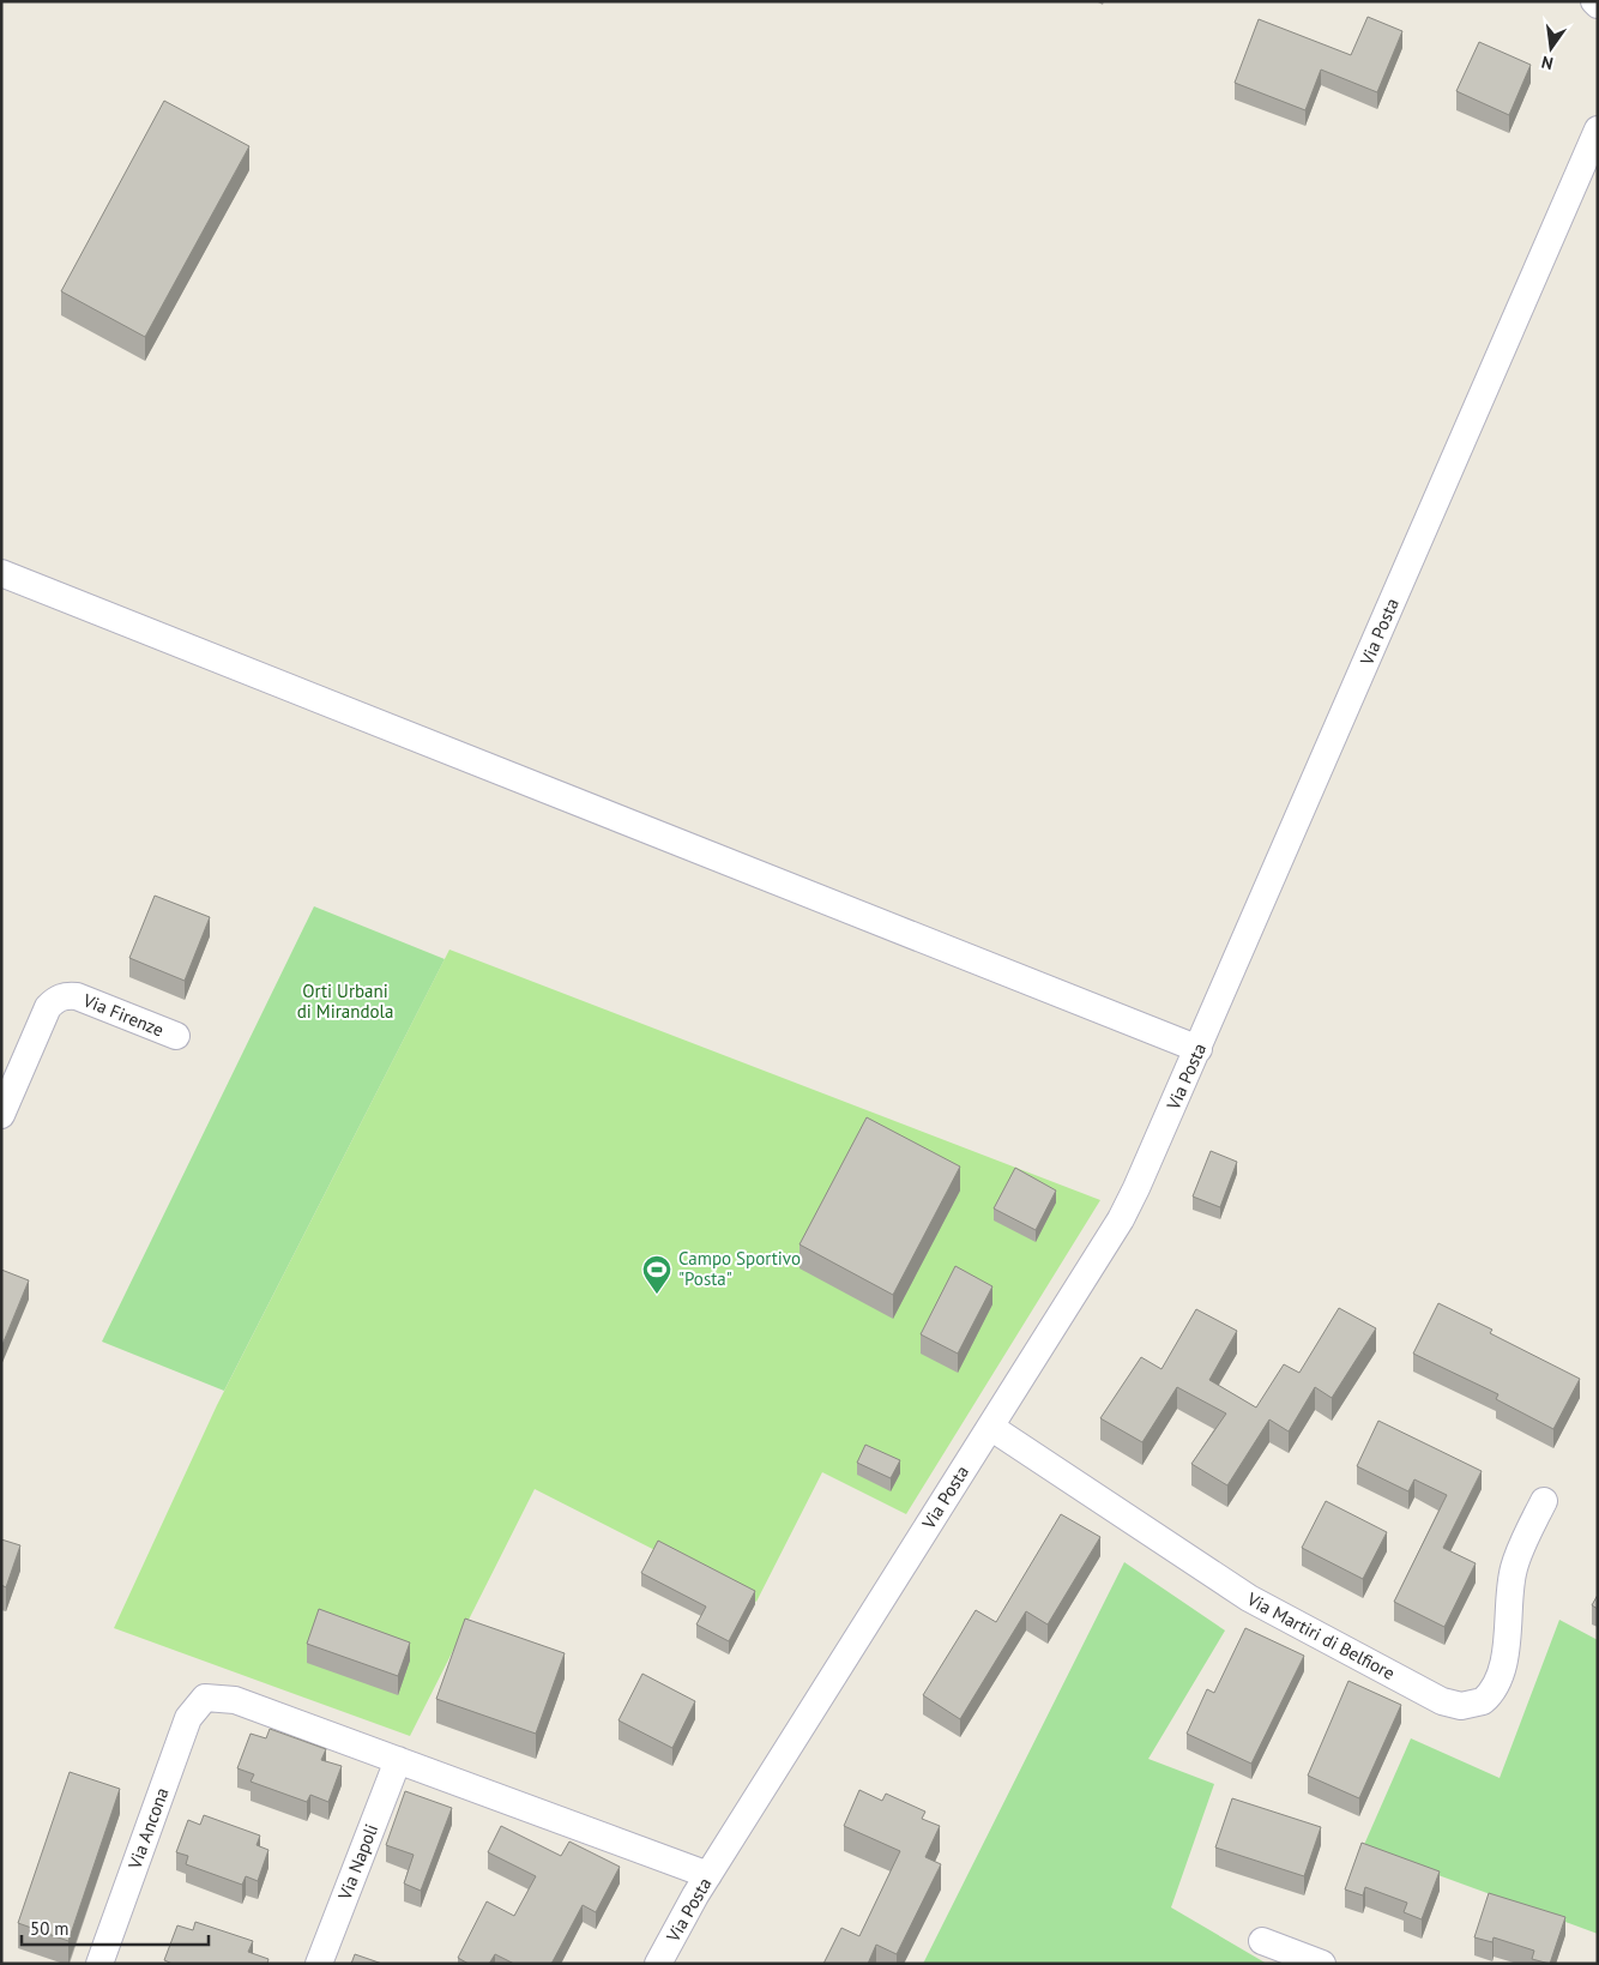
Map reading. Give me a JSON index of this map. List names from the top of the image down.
{
  "streets": {
    "street": [
      "Via Posta",
      "Via Firenze",
      "Via Martiri di Belfiore",
      "Via Ancona",
      "Via Napoli"
    ]
  },
  "crossings": [
    ["Via Posta", "Via Martiri di Belfiore"],
    ["Via Ancona", "Via Napoli"]
  ],
  "parks": ["Orti Urbani di Mirandola"],
  "places": {
    "sports": ["Campo Sportivo \"Posta\""]
  },
  "scale_bar": "50 m",
  "north": "bottom"
}
